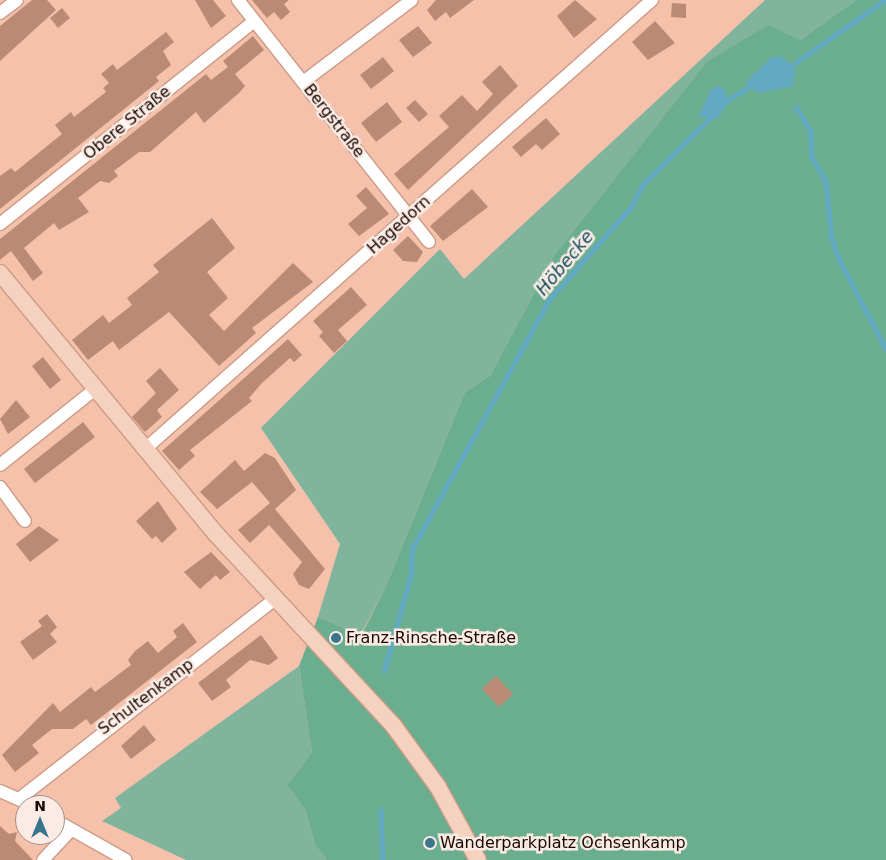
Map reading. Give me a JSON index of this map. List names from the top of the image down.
{
  "streets": {
    "street": [
      "Bergstraße",
      "Obere Straße",
      "Hagedorn",
      "Schultenkamp"
    ]
  },
  "crossings": [
    ["Bergstraße", "Obere Straße"],
    ["Bergstraße", "Hagedorn"]
  ],
  "water": ["Höbecke"],
  "places": ["Franz-Rinsche-Straße", "Wanderparkplatz Ochsenkamp"],
  "north": "top"
}
